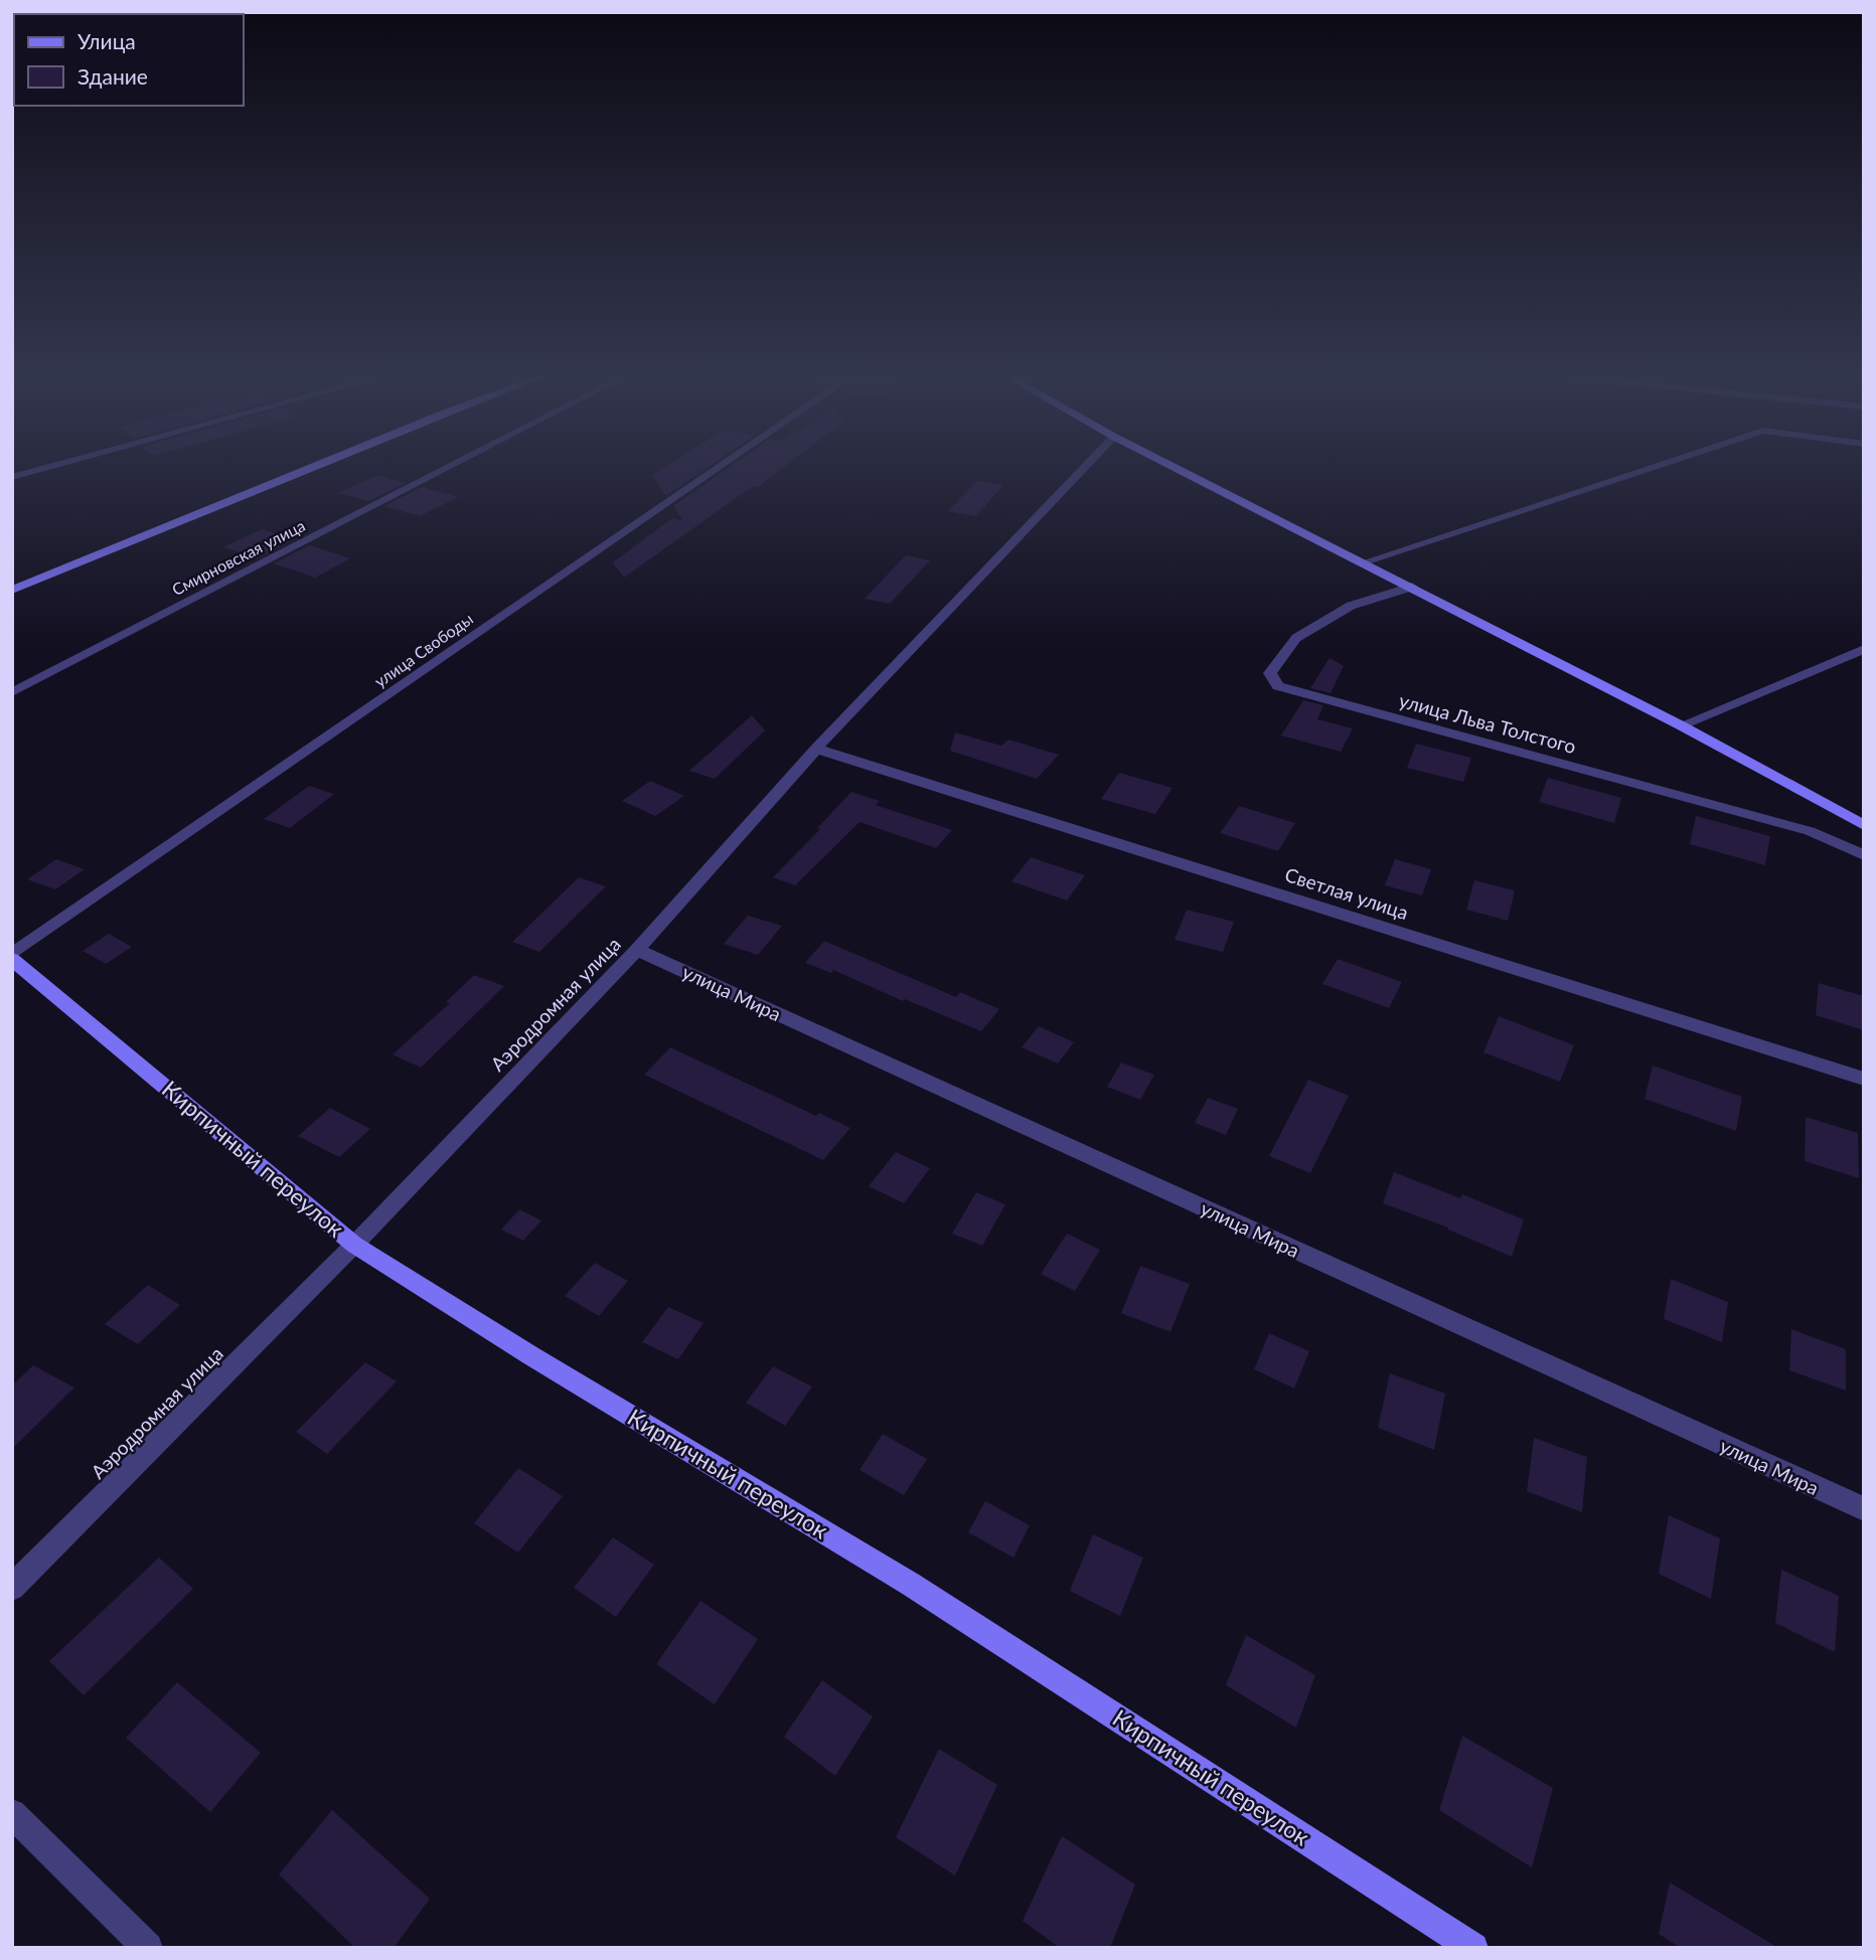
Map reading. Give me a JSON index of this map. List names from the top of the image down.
{
  "streets": {
    "street": [
      "Смирновская улица",
      "улица Свободы",
      "улица Льва Толстого",
      "Светлая улица",
      "улица Мира",
      "Аэродромная улица",
      "Кирпичный переулок"
    ]
  },
  "crossings": [
    ["улица Свободы", "Кирпичный переулок"],
    ["Светлая улица", "Аэродромная улица"],
    ["улица Мира", "Аэродромная улица"],
    ["Аэродромная улица", "Кирпичный переулок"]
  ],
  "legend": ["Улица", "Здание"]
}
